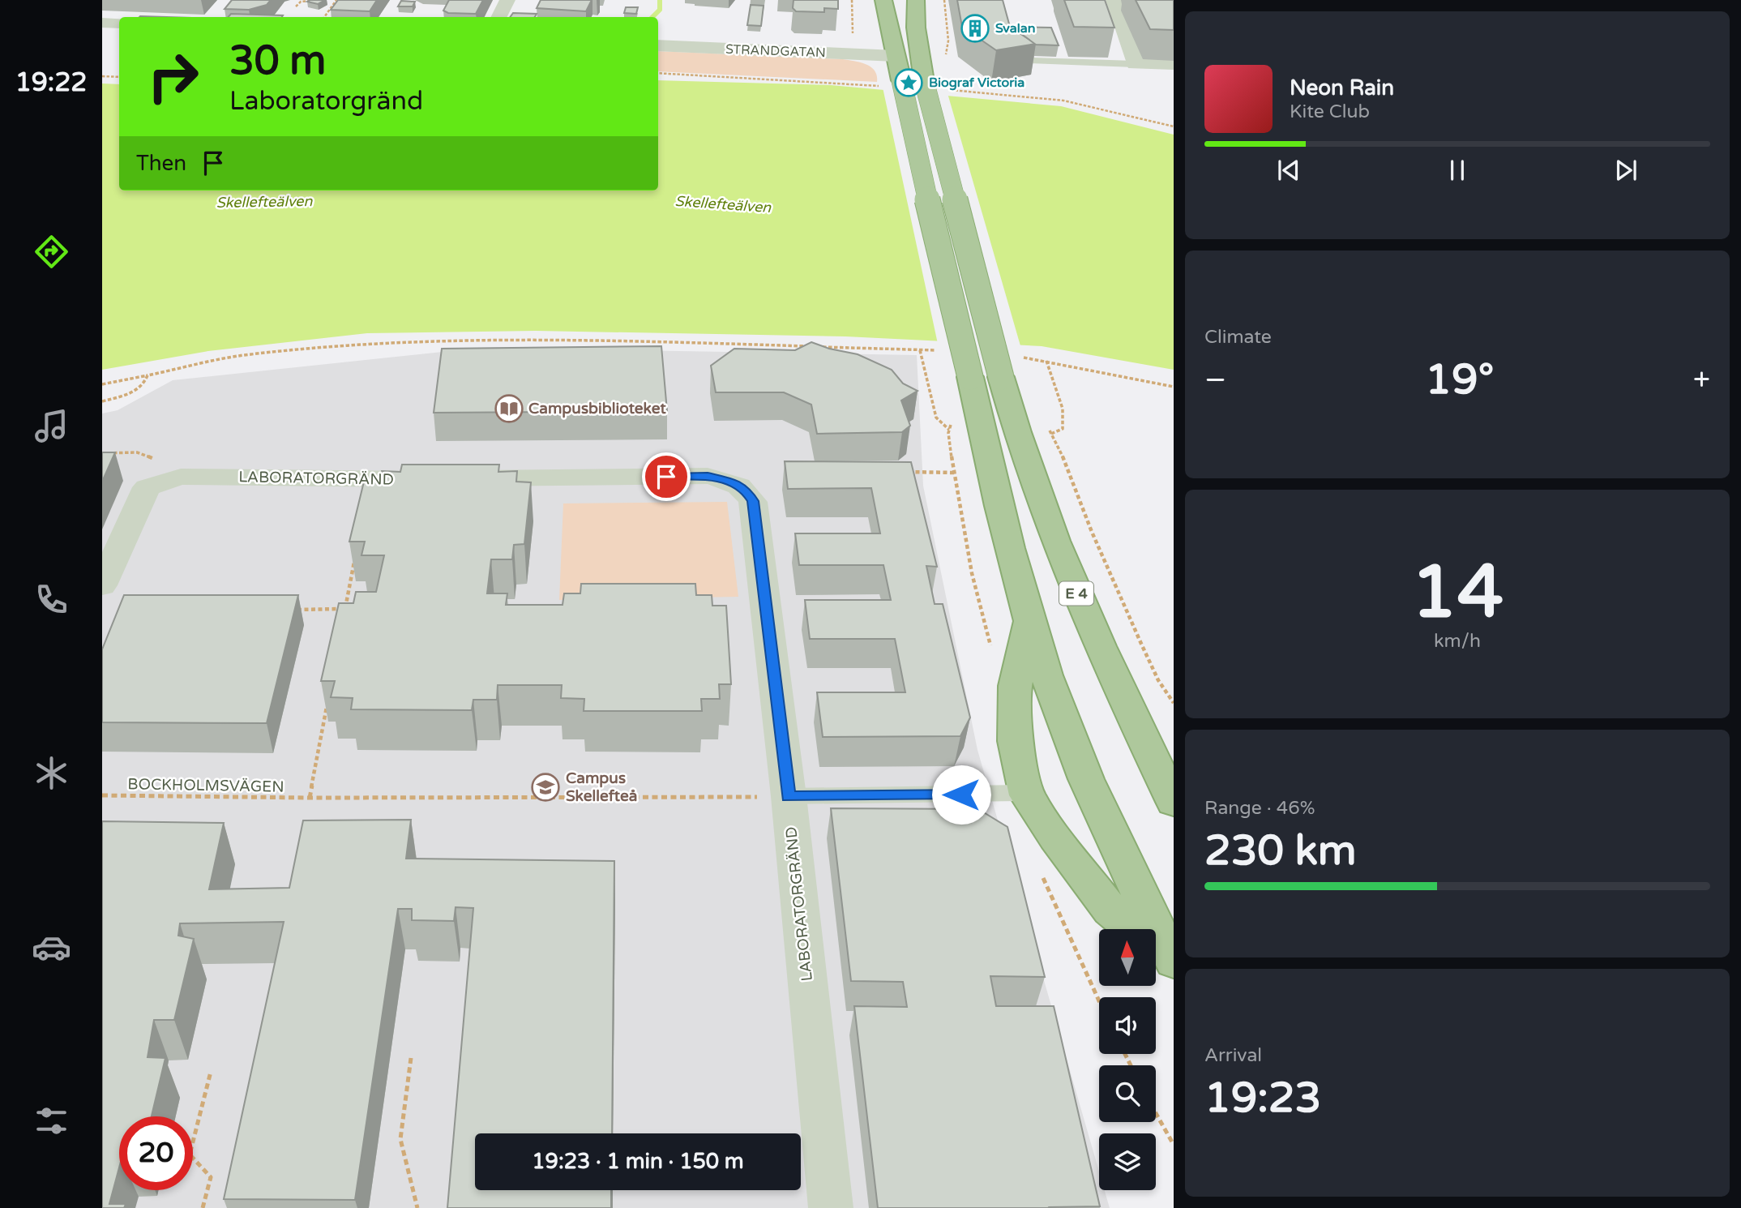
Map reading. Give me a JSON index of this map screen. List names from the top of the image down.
{
  "streets": {
    "highway": ["E 4"],
    "street": ["STRANDGATAN", "LABORATORGRÄND"],
    "path": ["BOCKHOLMSVÄGEN"]
  },
  "crossings": [
    ["LABORATORGRÄND", "BOCKHOLMSVÄGEN"]
  ],
  "water": ["Skellefteälven"],
  "places": {
    "building": ["Svalan"],
    "place": ["Biograf Victoria"],
    "library": ["Campusbiblioteket"],
    "school or university": ["Campus Skellefteå"]
  },
  "north": "top",
  "page": {
    "tabs": "19:22",
    "turn": ["30 m", "Laboratorgränd"],
    "song": ["Neon Rain", "Kite Club"],
    "then": "Then",
    "tile": [
      "Climate",
      ["14", "km/h"],
      ["Range · 46%", "230 km"],
      ["Arrival", "19:23"]
    ],
    "heat": ["−", "19°", "+"],
    "limit": "20",
    "trip": "19:23 · 1 min · 150 m"
  }
}
